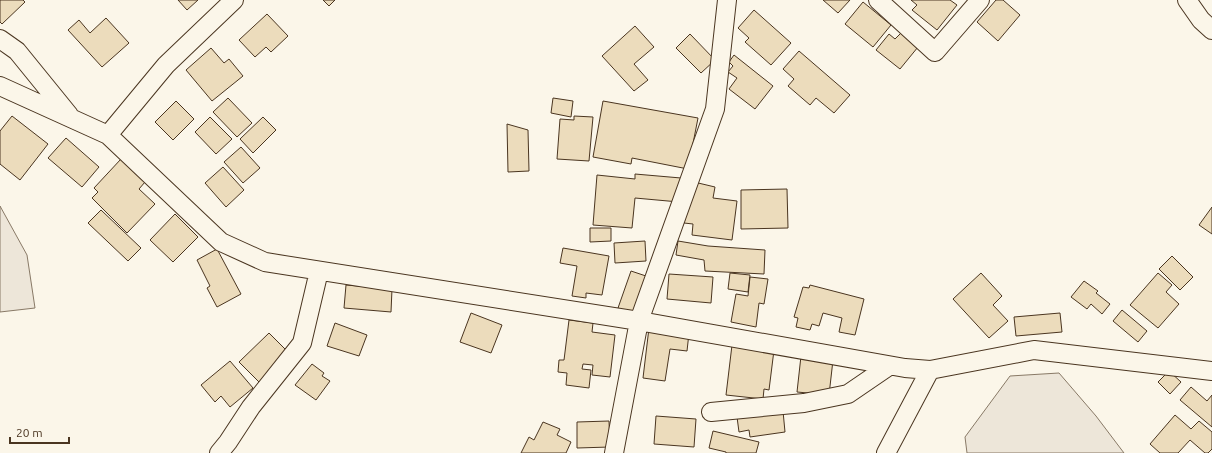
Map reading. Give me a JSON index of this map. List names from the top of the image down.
{
  "scale_bar": "20 m"
}
